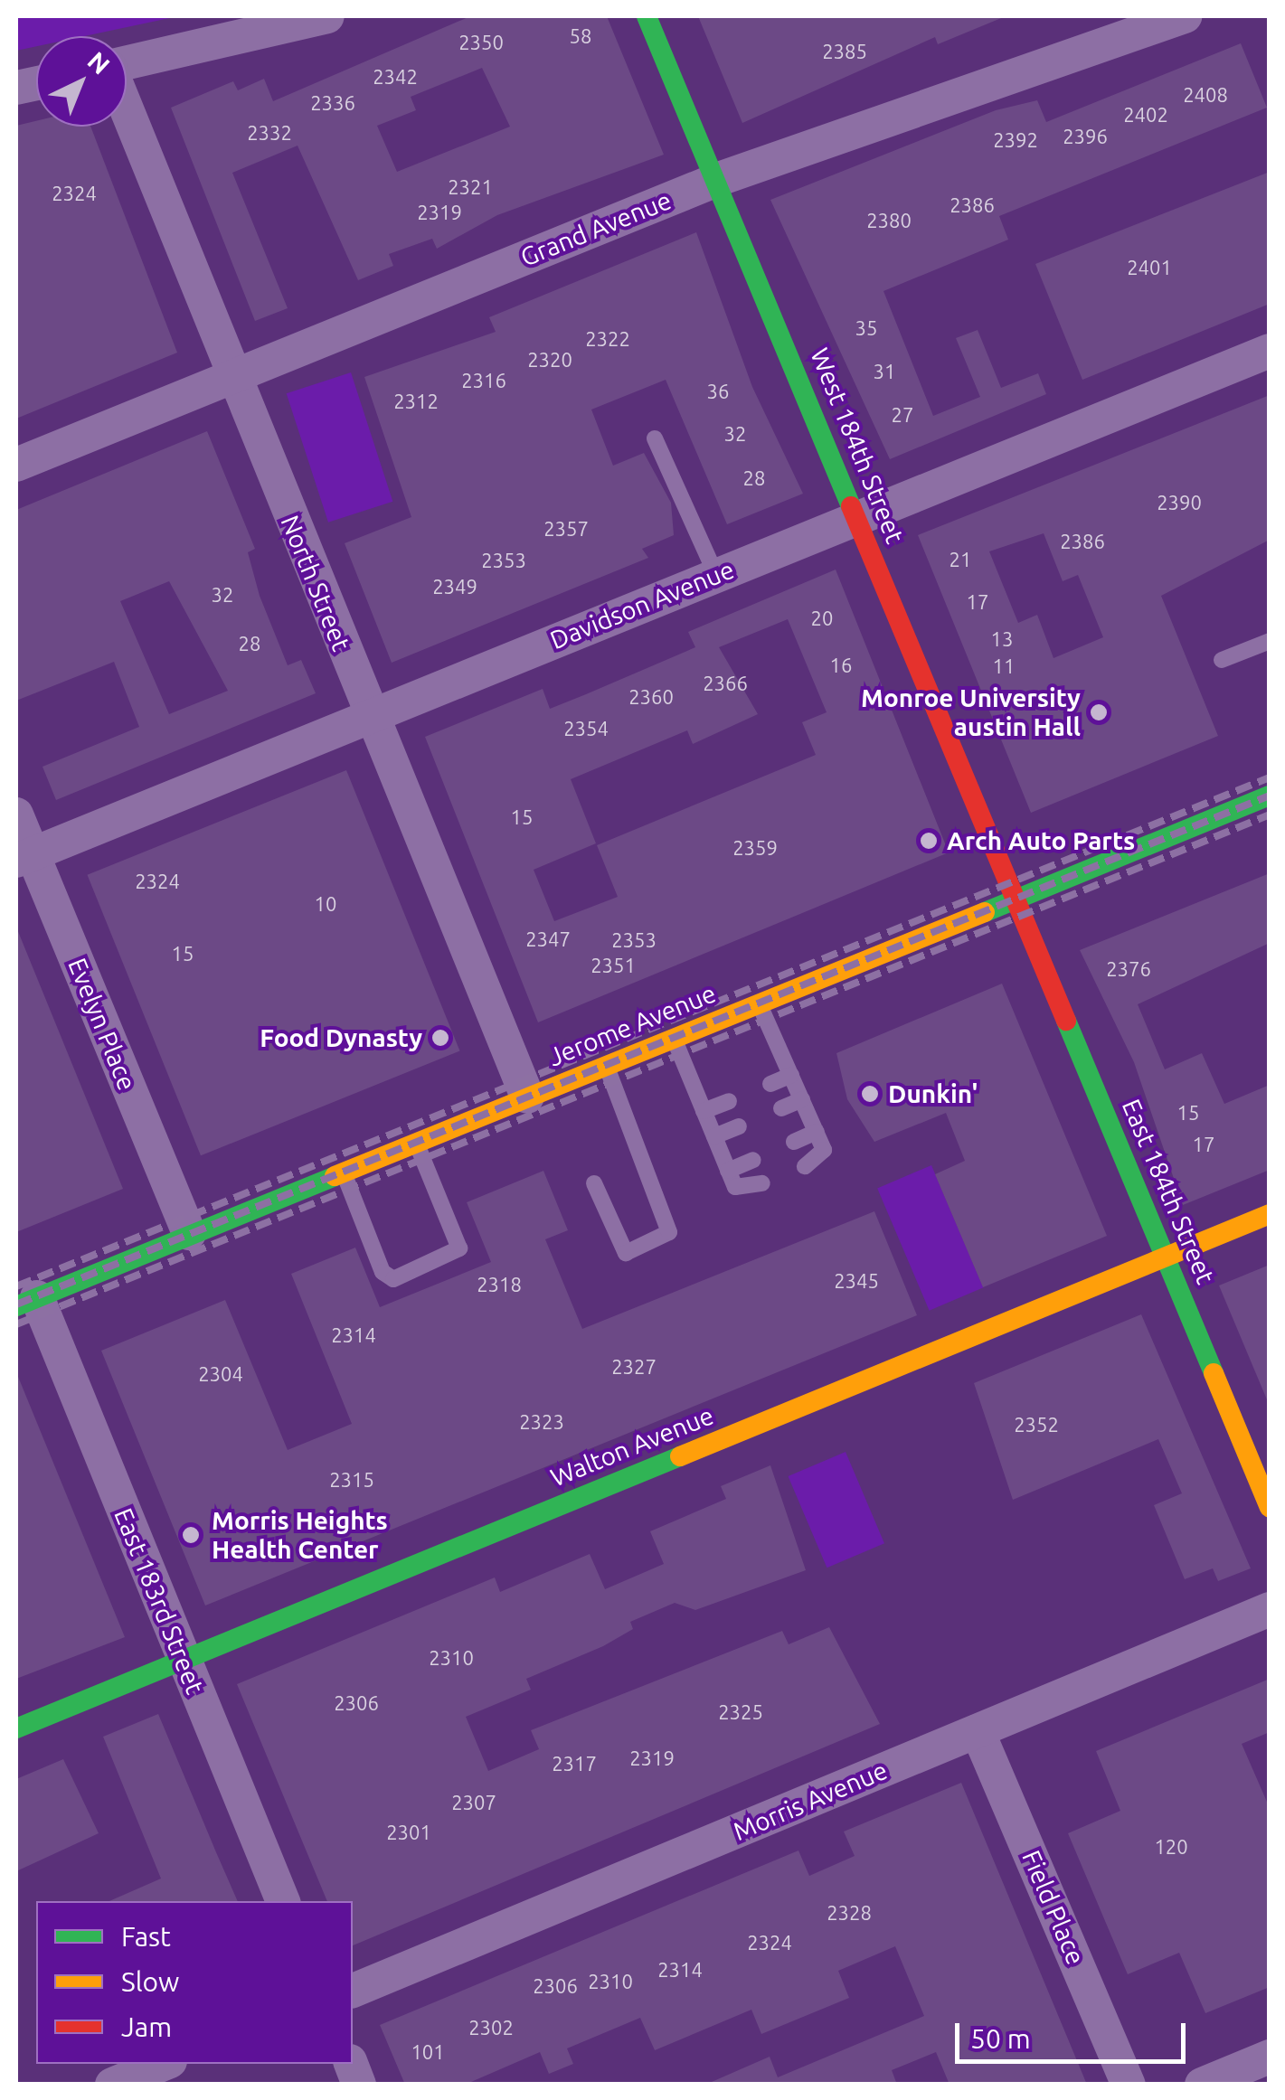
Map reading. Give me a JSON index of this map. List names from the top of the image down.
{
  "streets": {
    "street": [
      "Grand Avenue",
      "West 184th Street",
      "North Street",
      "Davidson Avenue",
      "Evelyn Place",
      "Jerome Avenue",
      "East 184th Street",
      "Walton Avenue",
      "East 183rd Street",
      "Morris Avenue",
      "Field Place"
    ]
  },
  "crossings": [
    ["Grand Avenue", "West 184th Street"],
    ["Grand Avenue", "North Street"],
    ["West 184th Street", "Davidson Avenue"],
    ["West 184th Street", "Jerome Avenue"],
    ["West 184th Street", "East 184th Street"],
    ["North Street", "Davidson Avenue"],
    ["North Street", "Jerome Avenue"],
    ["Davidson Avenue", "Evelyn Place"],
    ["Evelyn Place", "Jerome Avenue"],
    ["Jerome Avenue", "East 184th Street"],
    ["Jerome Avenue", "East 183rd Street"],
    ["East 184th Street", "Walton Avenue"],
    ["Walton Avenue", "East 183rd Street"],
    ["Morris Avenue", "Field Place"]
  ],
  "places": [
    "Monroe University austin Hall",
    "Arch Auto Parts",
    "Food Dynasty",
    "Dunkin'",
    "Morris Heights Health Center"
  ],
  "house_numbers": [
    "58",
    "2350",
    "2385",
    "2342",
    "2408",
    "2336",
    "2402",
    "2332",
    "2396",
    "2392",
    "2321",
    "2324",
    "2386",
    "2319",
    "2380",
    "2401",
    "35",
    "2322",
    "2320",
    "31",
    "2316",
    "36",
    "2312",
    "27",
    "32",
    "28",
    "2390",
    "2357",
    "2386",
    "21",
    "2353",
    "2349",
    "32",
    "17",
    "20",
    "13",
    "28",
    "16",
    "11",
    "2366",
    "2360",
    "2354",
    "15",
    "2359",
    "2324",
    "10",
    "2347",
    "2353",
    "15",
    "2351",
    "2376",
    "15",
    "17",
    "2345",
    "2318",
    "2314",
    "2327",
    "2304",
    "2323",
    "2352",
    "2315",
    "2310",
    "2306",
    "2325",
    "2319",
    "2317",
    "2307",
    "2301",
    "120",
    "2328",
    "2324",
    "2314",
    "2310",
    "2306",
    "2302",
    "101"
  ],
  "legend": ["Fast", "Slow", "Jam"],
  "scale_bar": "50 m",
  "north": "top right"
}
